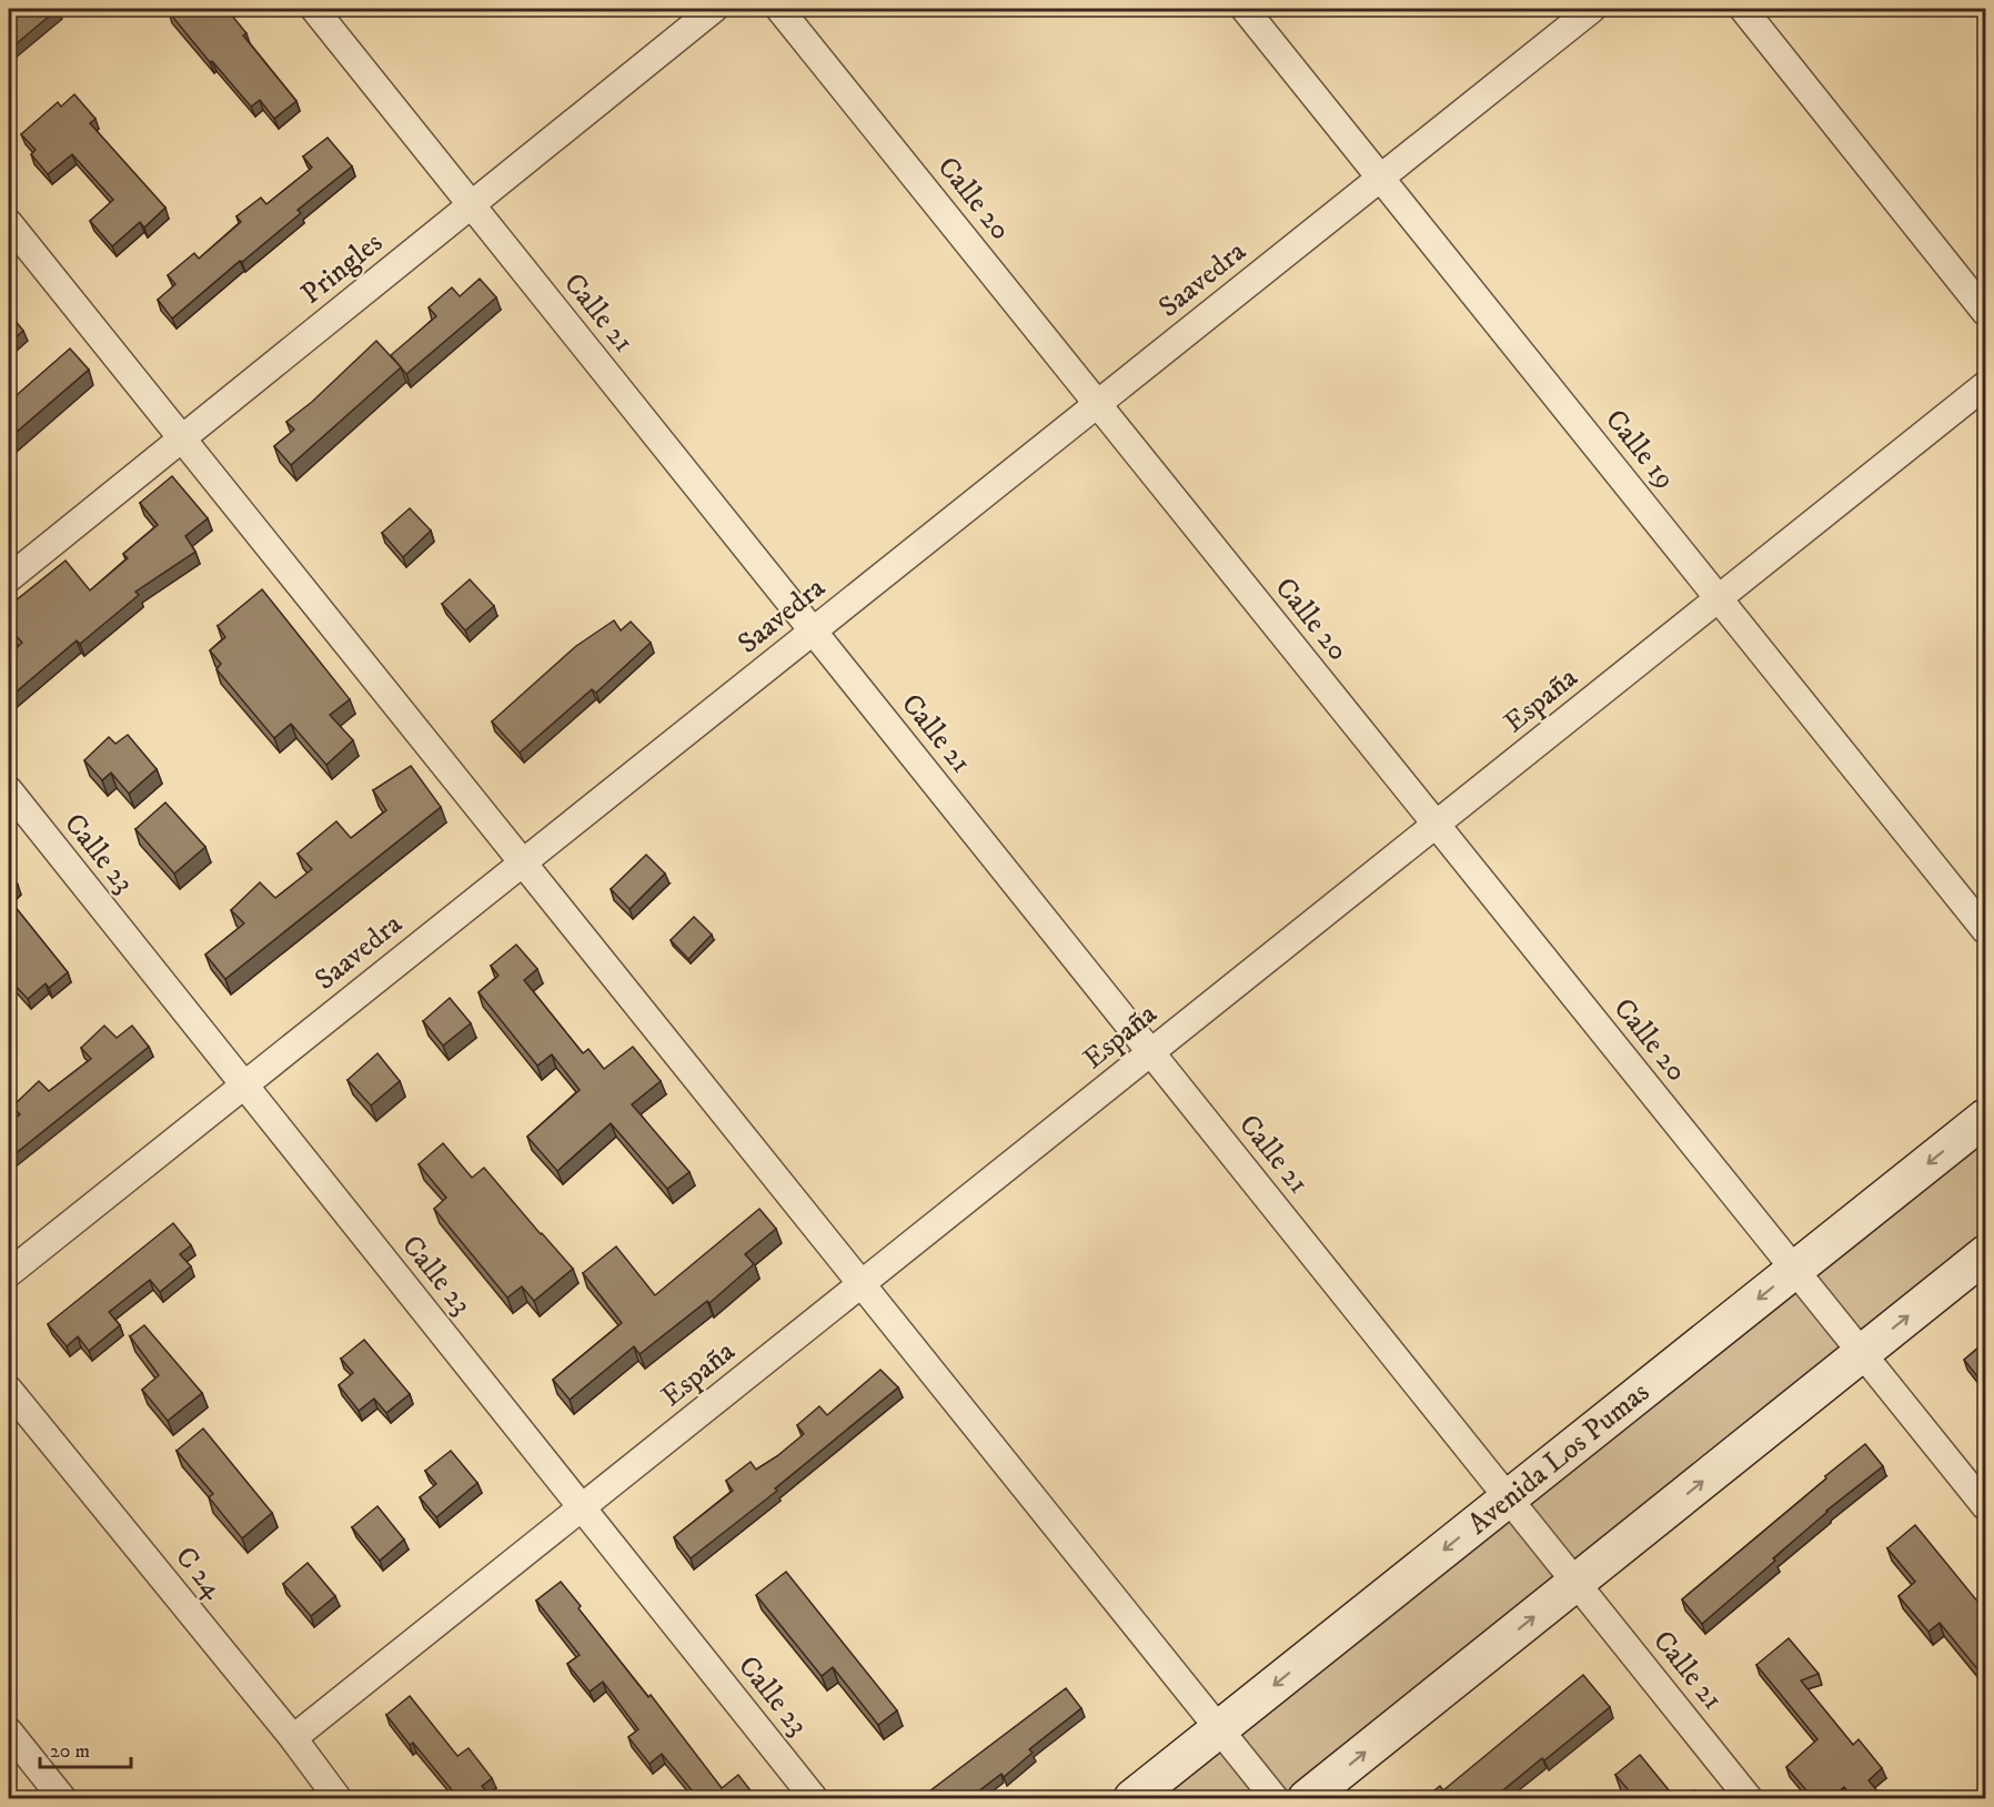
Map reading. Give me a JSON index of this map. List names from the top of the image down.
{
  "streets": {
    "main road": ["Avenida Los Pumas"],
    "street": [
      "Calle 20",
      "Pringles",
      "Saavedra",
      "Calle 21",
      "Calle 19",
      "España",
      "Calle 23",
      "C 24"
    ]
  },
  "crossings": [
    ["Calle 20", "Saavedra"],
    ["Calle 20", "España"],
    ["Calle 20", "Avenida Los Pumas"],
    ["Pringles", "Calle 21"],
    ["Saavedra", "Calle 21"],
    ["Saavedra", "Calle 19"],
    ["Saavedra", "Calle 23"],
    ["Calle 21", "España"],
    ["Calle 21", "Avenida Los Pumas"],
    ["Calle 19", "España"],
    ["España", "Calle 23"],
    ["España", "C 24"]
  ],
  "scale_bar": "20 m"
}
